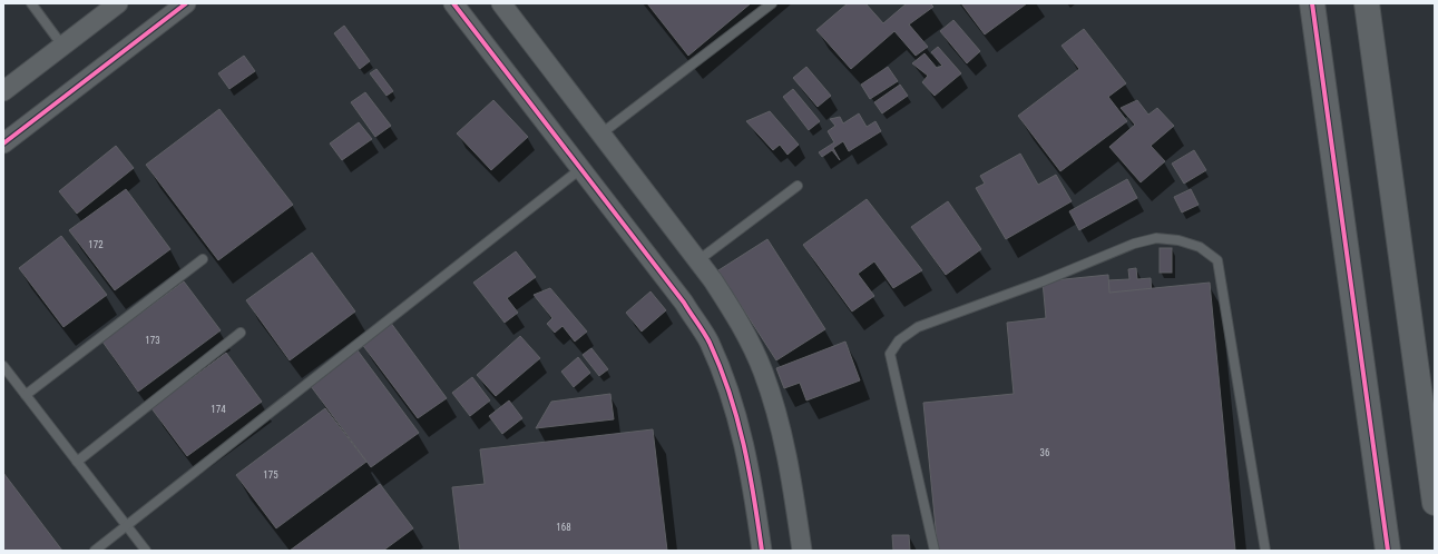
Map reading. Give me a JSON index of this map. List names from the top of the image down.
{
  "house_numbers": [
    "172",
    "173",
    "174",
    "36",
    "175",
    "168"
  ]
}
